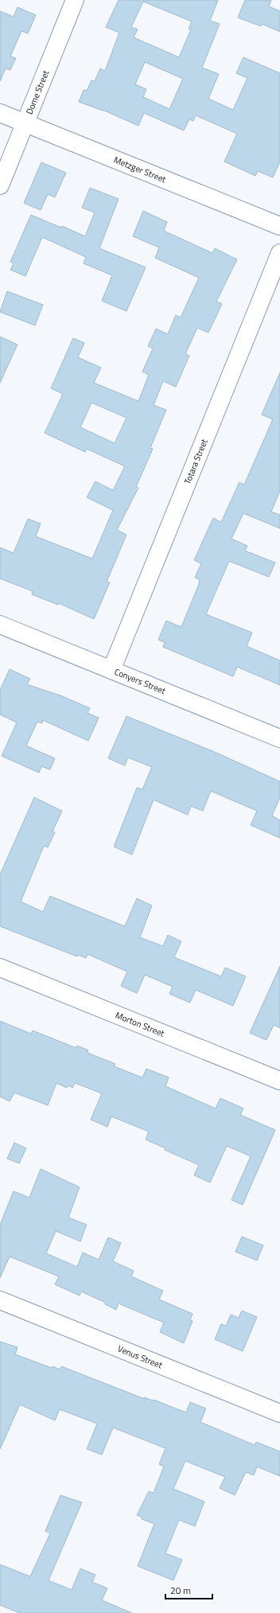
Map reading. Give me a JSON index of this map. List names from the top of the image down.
{
  "streets": {
    "street": [
      "Dome Street",
      "Metzger Street",
      "Totara Street",
      "Conyers Street",
      "Morton Street",
      "Venus Street"
    ]
  },
  "crossings": [
    ["Dome Street", "Metzger Street"],
    ["Totara Street", "Conyers Street"]
  ],
  "scale_bar": "20 m"
}
